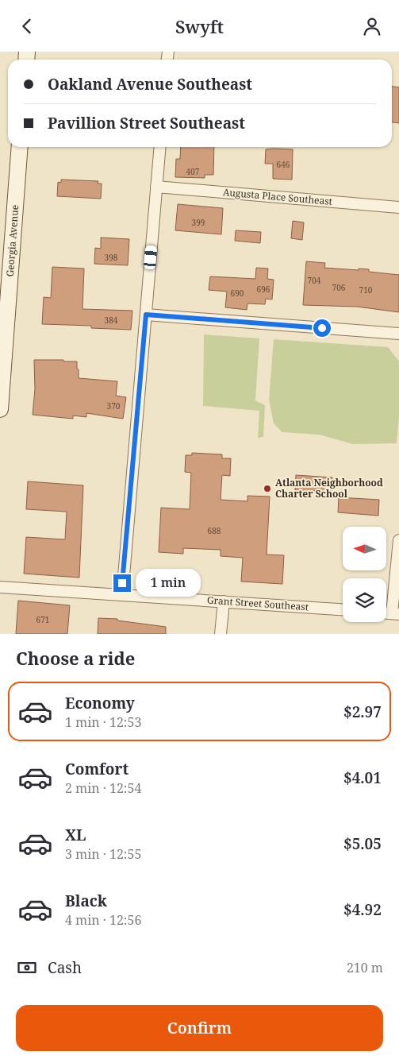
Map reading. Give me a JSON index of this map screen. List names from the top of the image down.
{
  "streets": {
    "main road": ["Georgia Avenue"],
    "street": ["Augusta Place Southeast", "Grant Street Southeast"]
  },
  "places": ["Atlanta Neighborhood Charter School"],
  "house_numbers": [
    "646",
    "407",
    "399",
    "398",
    "704",
    "706",
    "696",
    "710",
    "690",
    "384",
    "370",
    "688",
    "671"
  ],
  "north": "left",
  "page": {
    "header": "Swyft",
    "banner": ["Oakland Avenue Southeast", "Pavillion Street Southeast"],
    "bubble": "1 min",
    "heading": "Choose a ride",
    "list": [
      {
        "name": "Economy",
        "note": "1 min · 12:53",
        "value": "$2.97"
      },
      {
        "name": "Comfort",
        "note": "2 min · 12:54",
        "value": "$4.01"
      },
      {
        "name": "XL",
        "note": "3 min · 12:55",
        "value": "$5.05"
      },
      {
        "name": "Black",
        "note": "4 min · 12:56",
        "value": "$4.92"
      }
    ],
    "pay": ["Cash", "210 m"],
    "buttons": "Confirm"
  }
}
